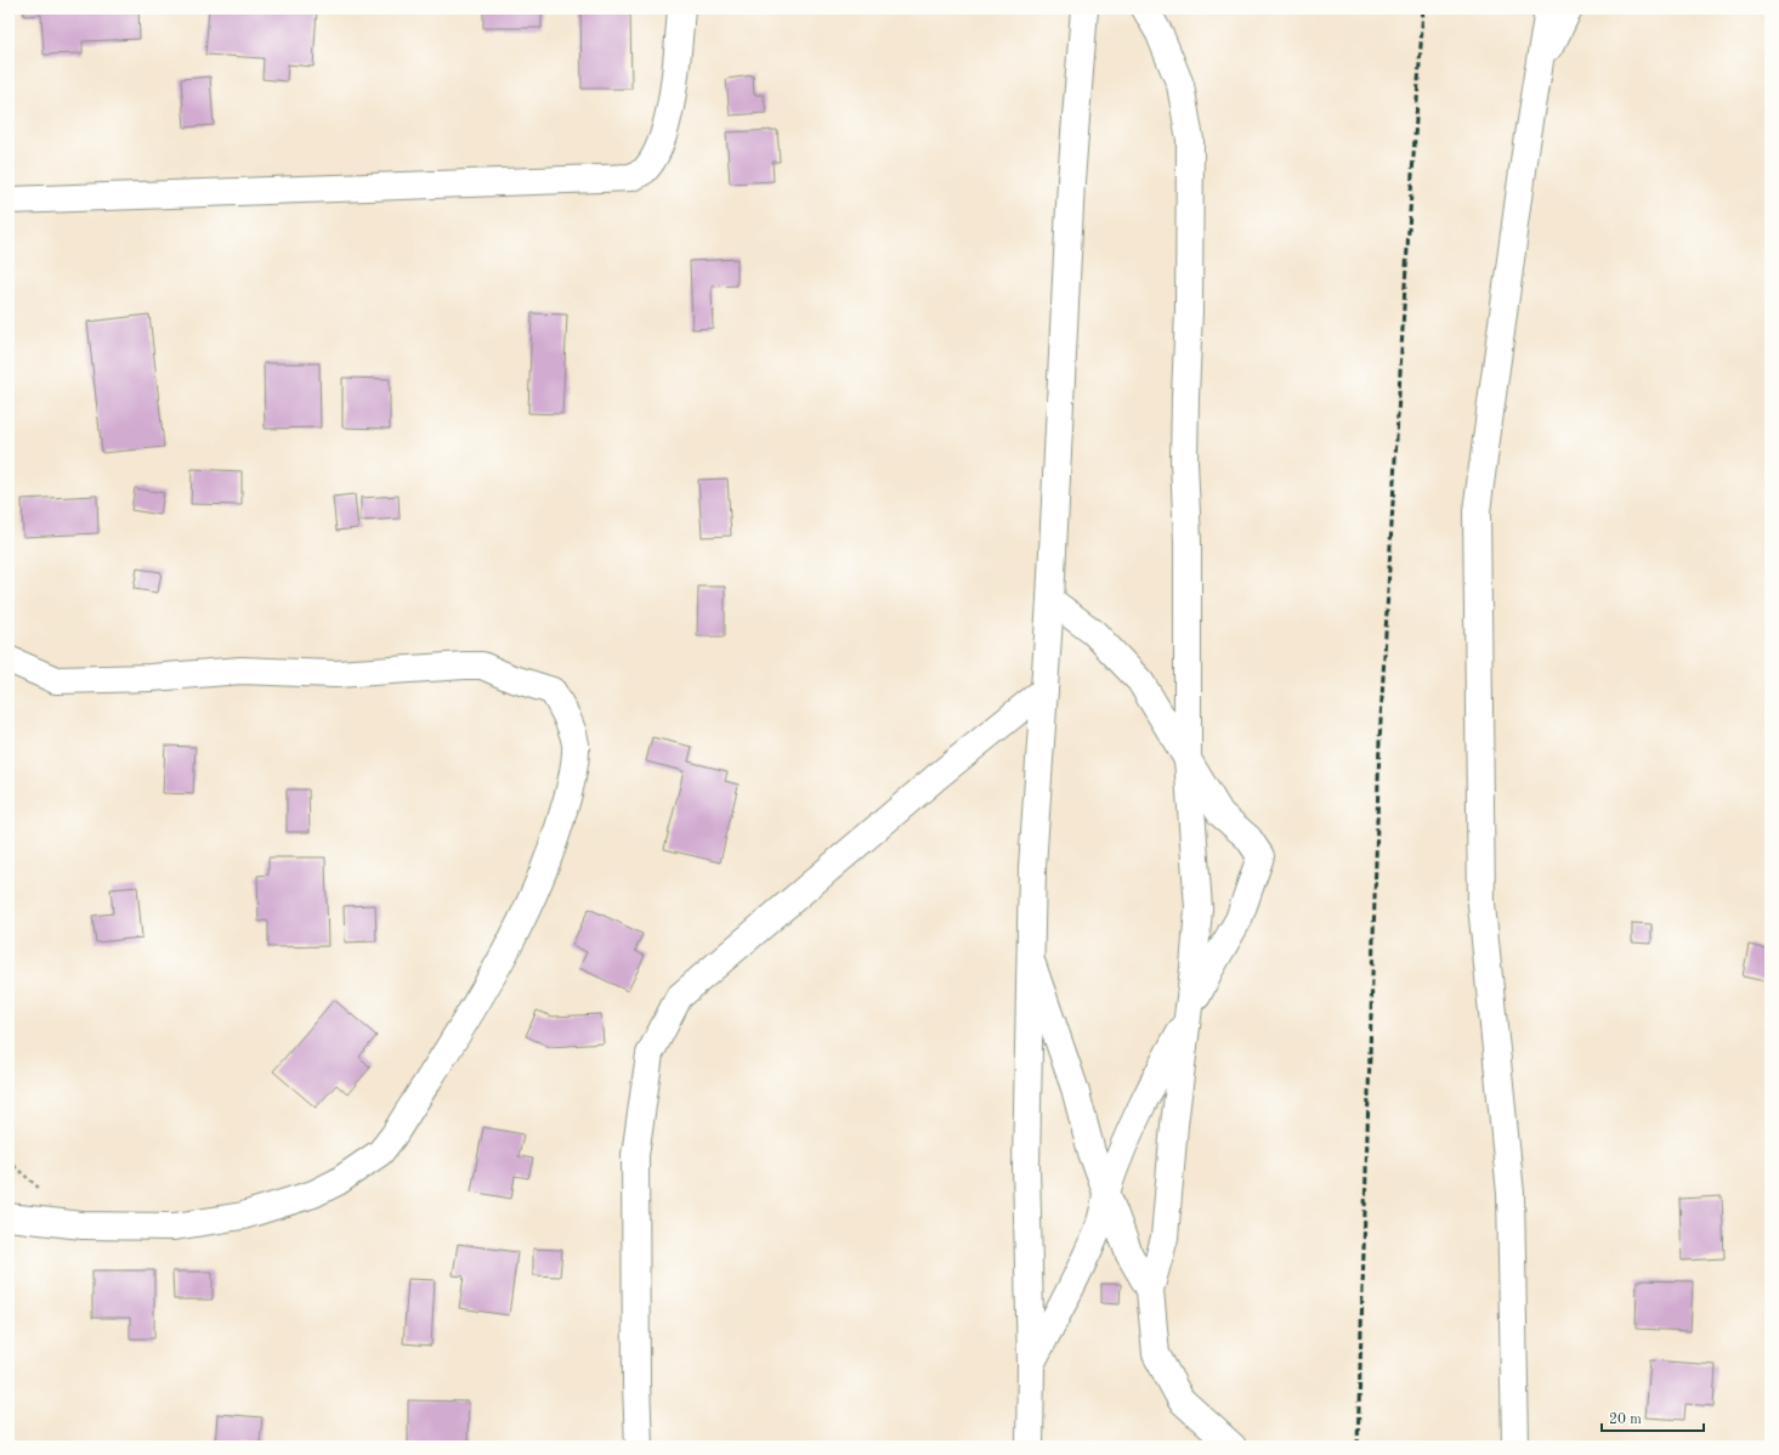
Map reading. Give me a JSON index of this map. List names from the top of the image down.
{
  "scale_bar": "20 m"
}
